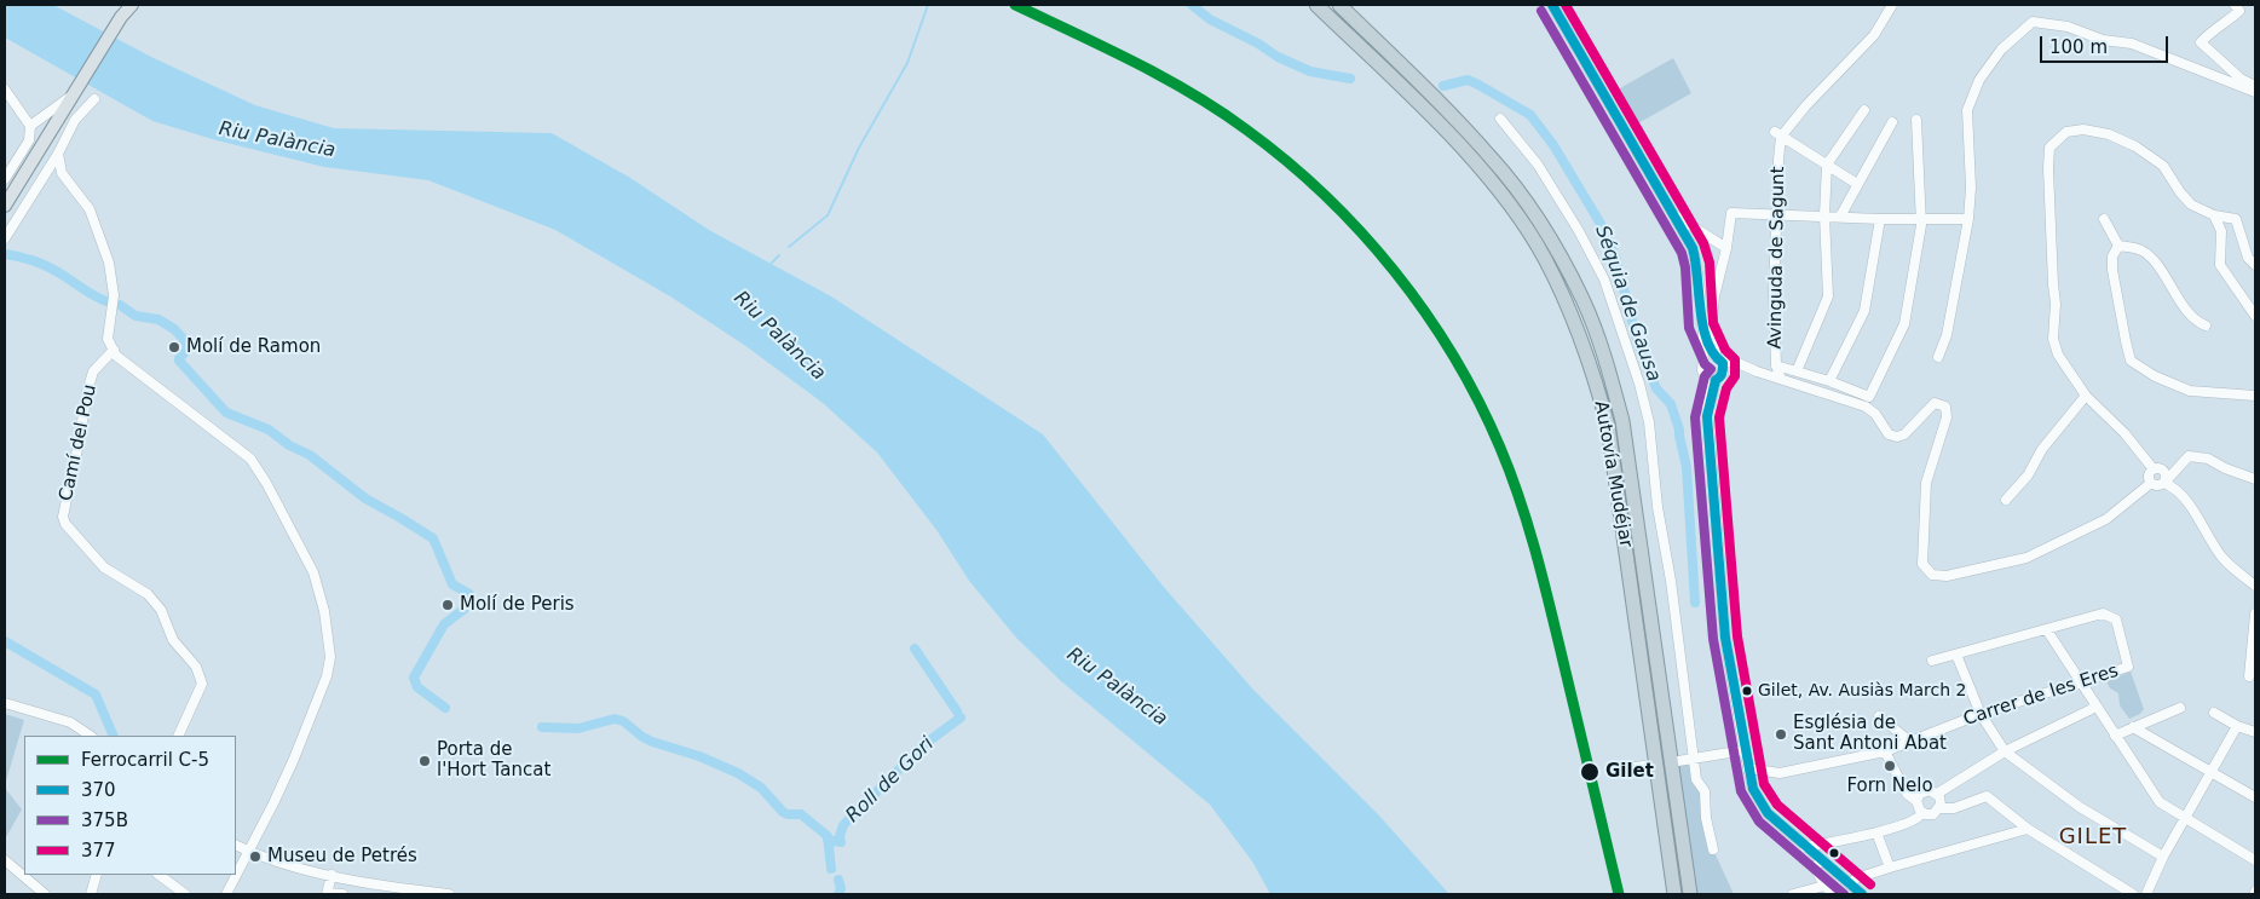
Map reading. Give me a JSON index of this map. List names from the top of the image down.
{
  "streets": {
    "highway": ["Autovía Mudéjar"],
    "street": ["Avinguda de Sagunt", "Camí del Pou", "Carrer de les Eres"]
  },
  "districts": ["GILET"],
  "water": ["Riu Palància", "Séquia de Gausa", "Roll de Gori"],
  "places": [
    "Molí de Ramon",
    "Molí de Peris",
    "Gilet, Av. Ausiàs March 2",
    "Església de Sant Antoni Abat",
    "Porta de l'Hort Tancat",
    "Forn Nelo",
    "Gilet",
    "Museu de Petrés"
  ],
  "lines": [
    "rail line C-5",
    "transit line 370",
    "transit line 377",
    "transit line 375B"
  ],
  "legend": [
    "Ferrocarril C-5",
    "370",
    "375B",
    "377"
  ],
  "scale_bar": "100 m"
}
